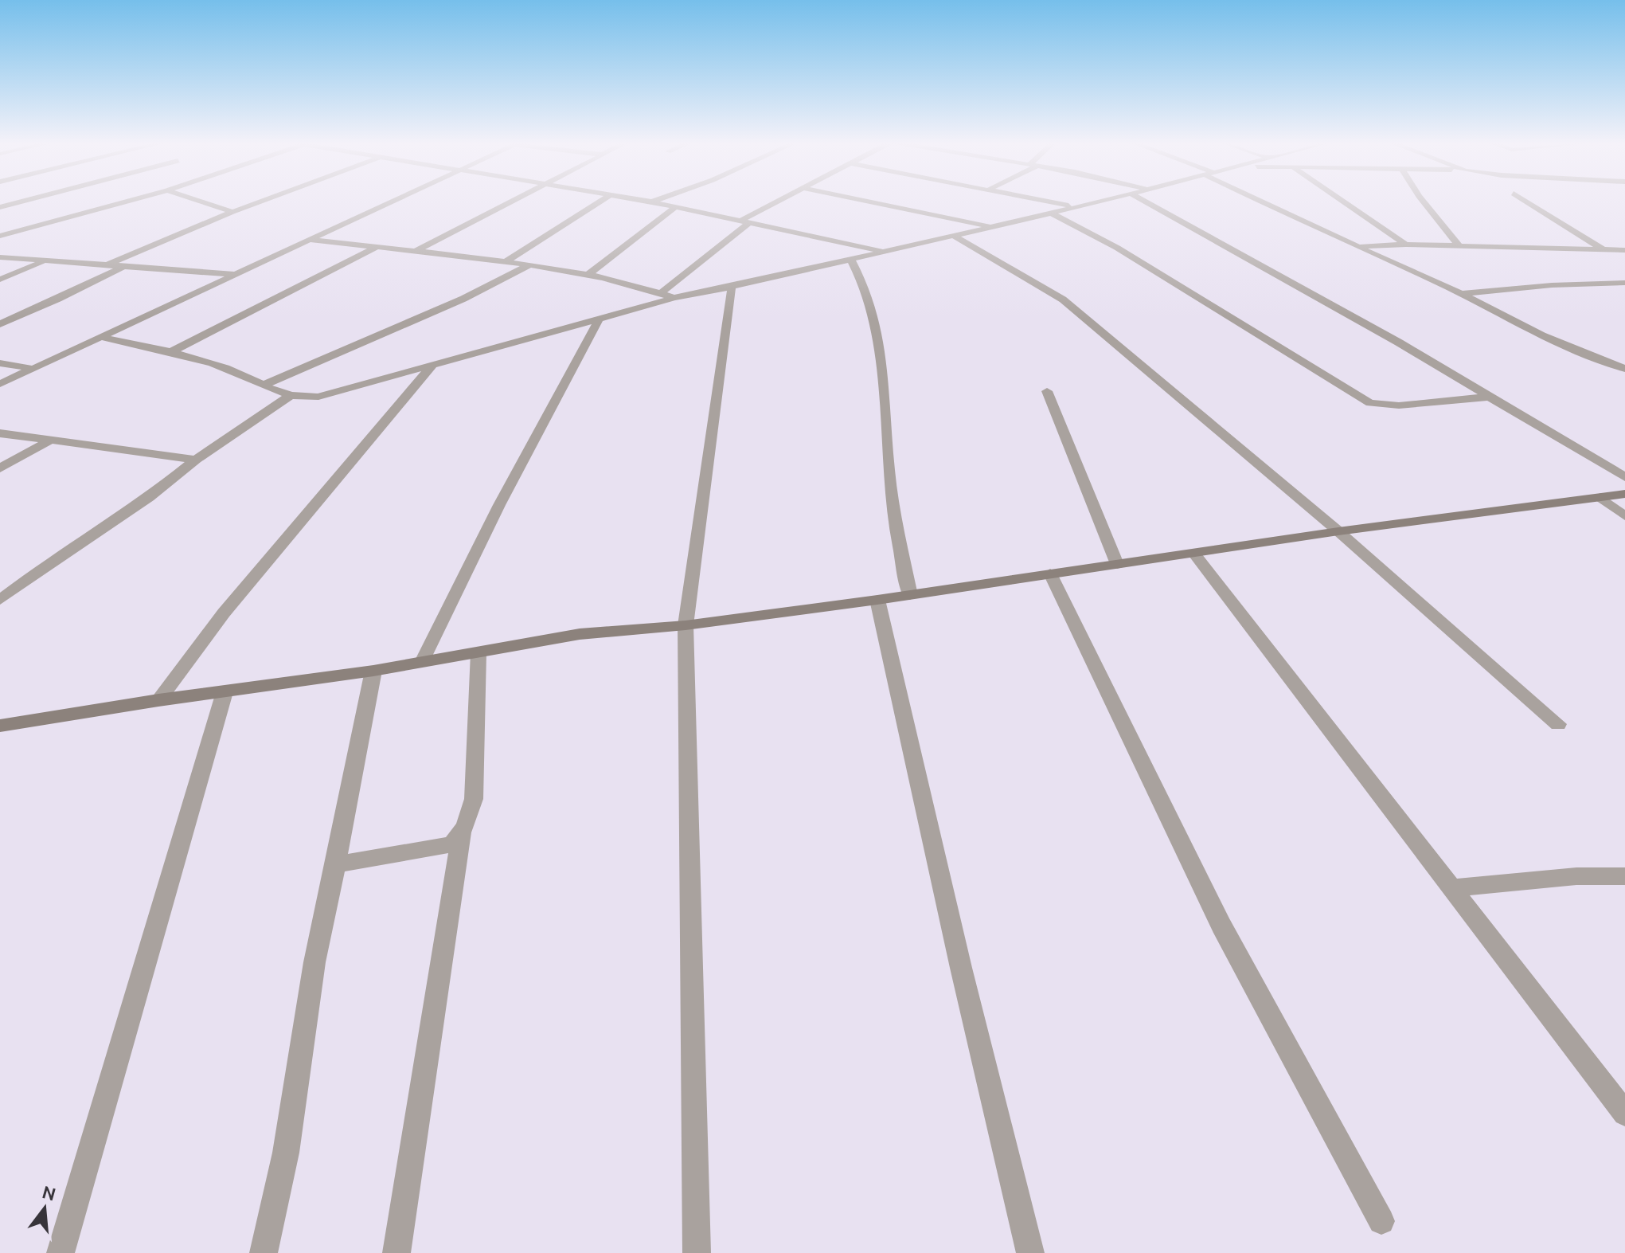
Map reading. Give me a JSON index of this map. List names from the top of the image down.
{
  "north": "top"
}
